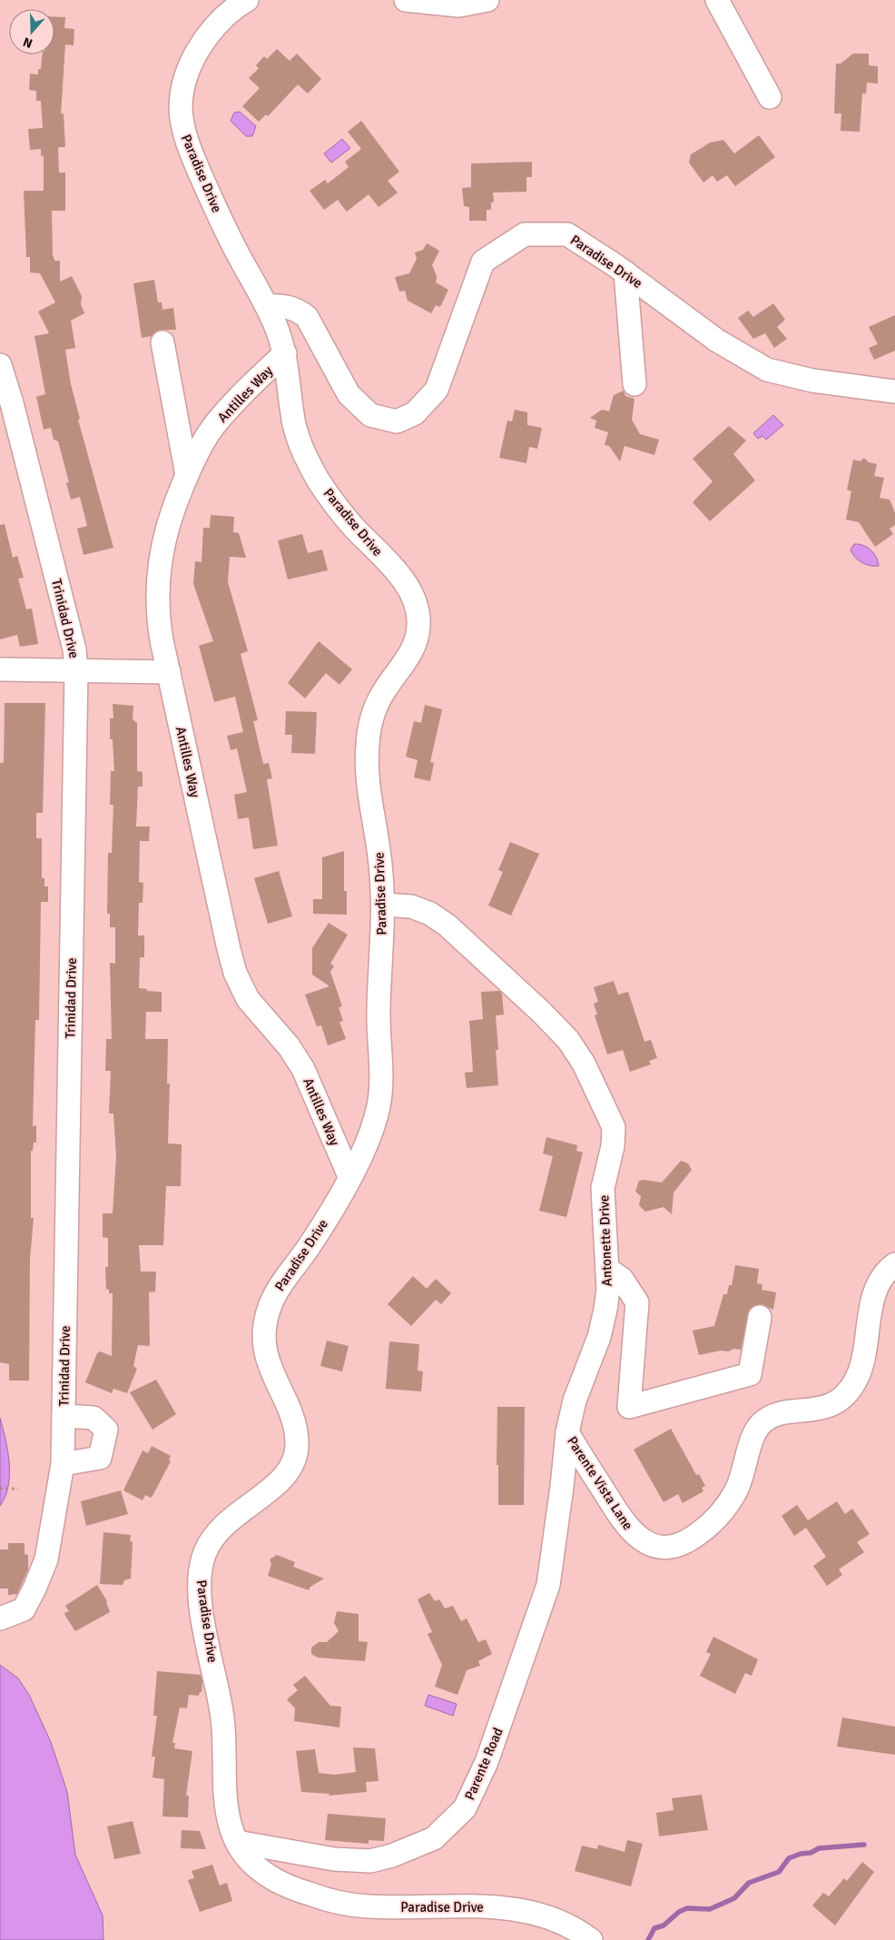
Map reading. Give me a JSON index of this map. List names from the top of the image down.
{
  "streets": {
    "street": [
      "Paradise Drive",
      "Antilles Way",
      "Trinidad Drive",
      "Antonette Drive",
      "Parente Vista Lane",
      "Parente Road"
    ]
  },
  "crossings": [
    ["Paradise Drive", "Antilles Way"],
    ["Paradise Drive", "Antonette Drive"],
    ["Paradise Drive", "Parente Road"],
    ["Antonette Drive", "Parente Vista Lane"],
    ["Antonette Drive", "Parente Road"]
  ],
  "north": "bottom"
}
